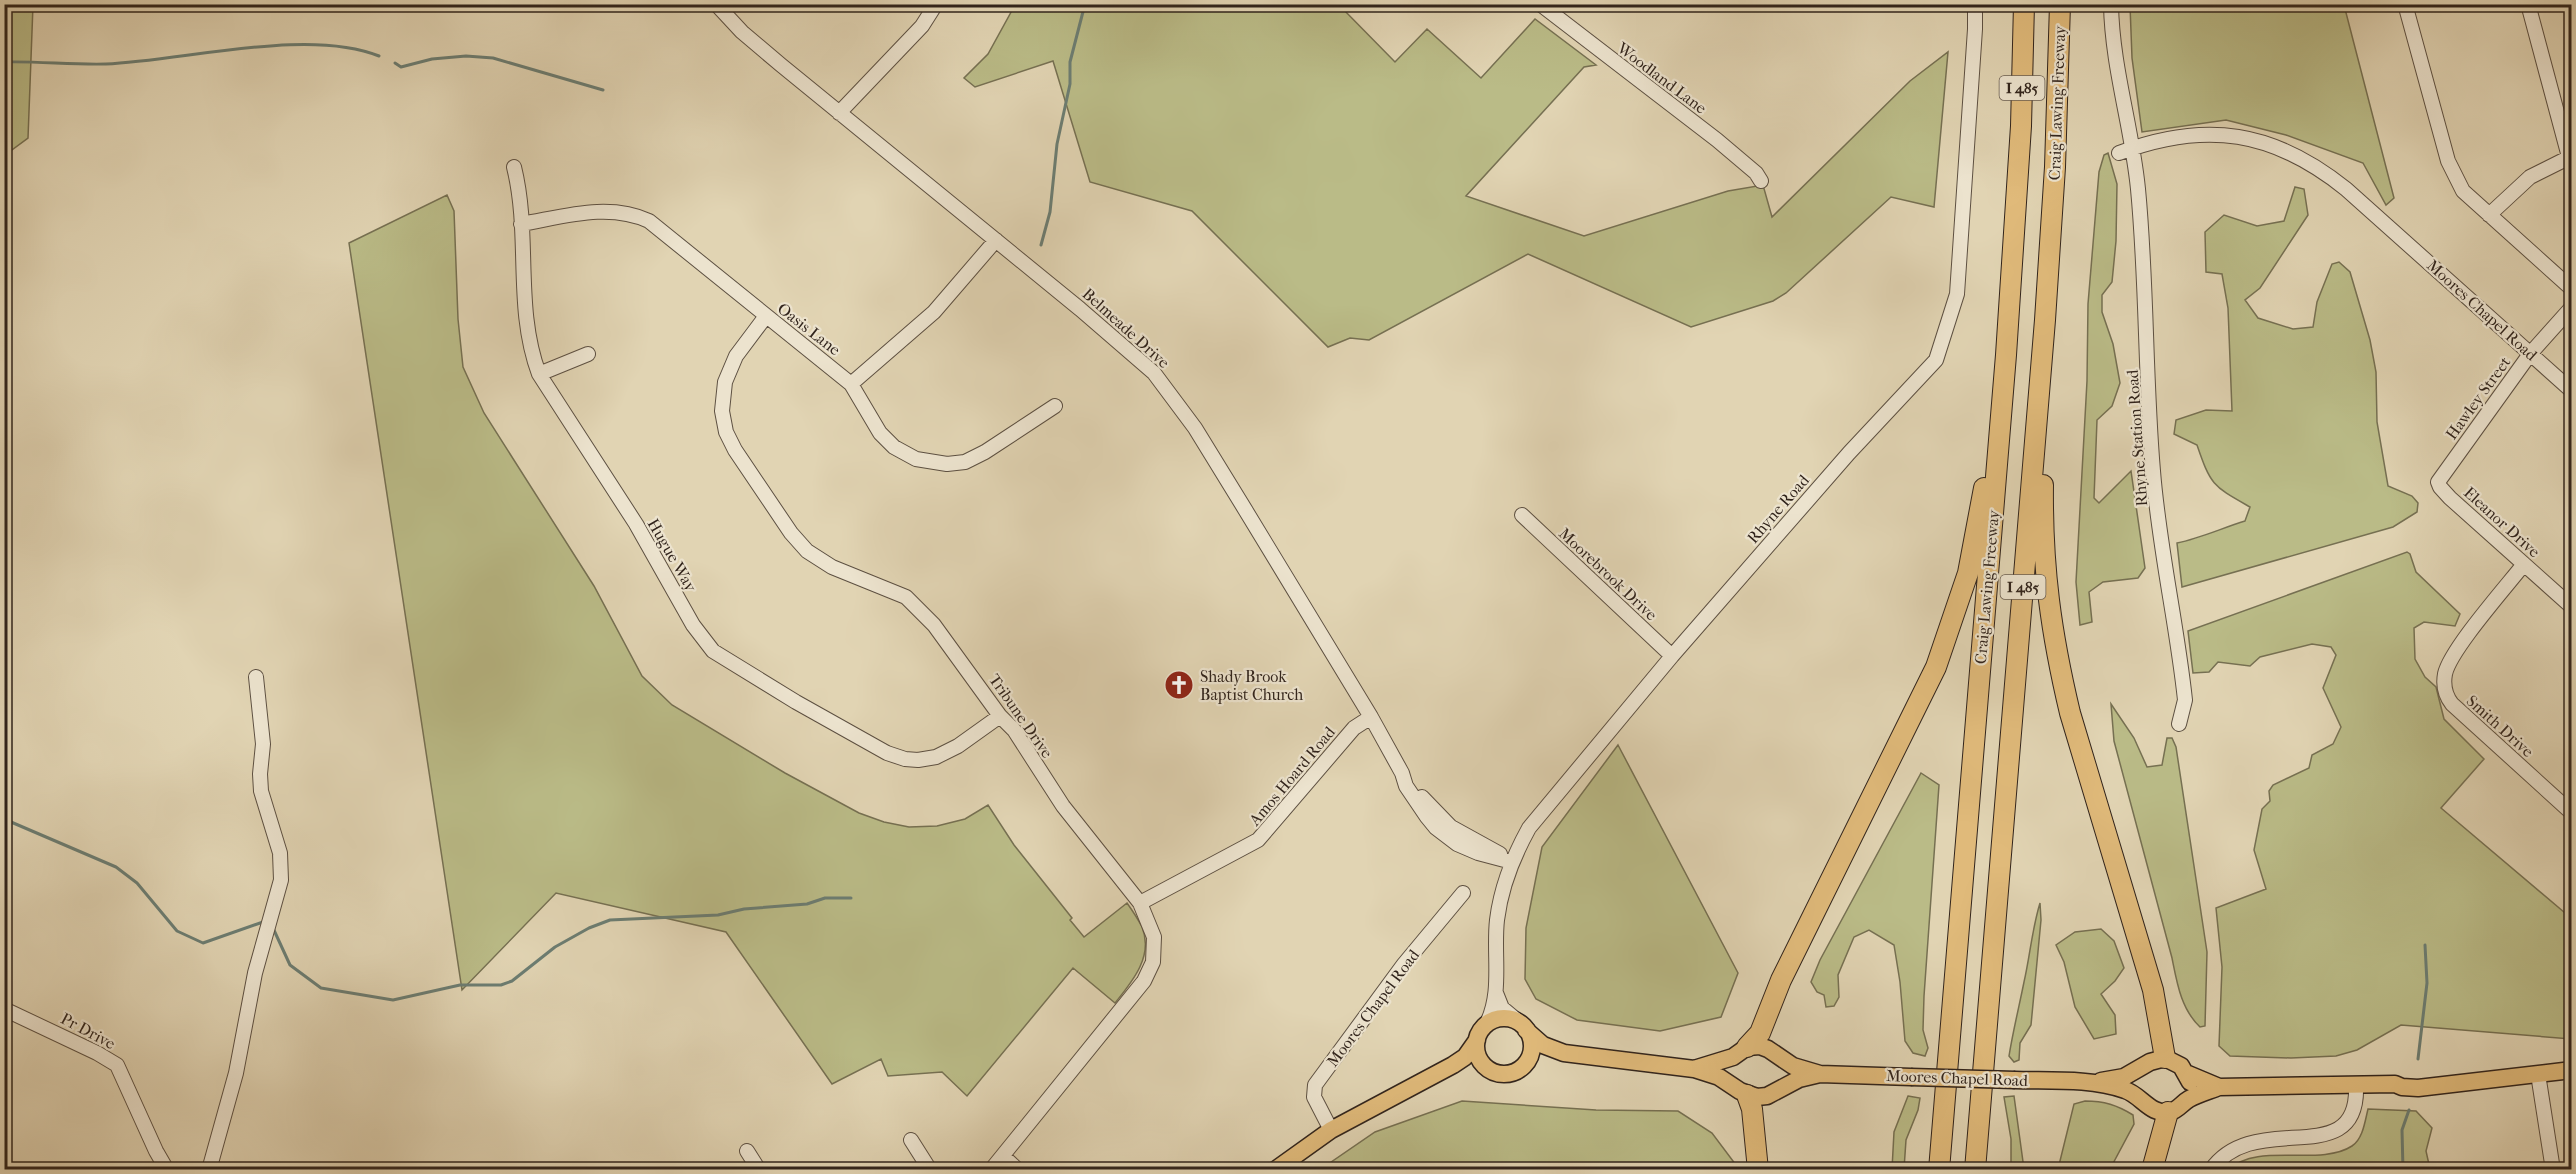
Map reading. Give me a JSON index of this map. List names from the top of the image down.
{
  "streets": {
    "highway": ["I 485", "Craig Lawing Freeway"],
    "main road": ["Moores Chapel Road"],
    "street": [
      "Woodland Lane",
      "Belmeade Drive",
      "Oasis Lane",
      "Hawley Street",
      "Rhyne Station Road",
      "Rhyne Road",
      "Eleanor Drive",
      "Hugue Way",
      "Moorebrook Drive",
      "Tribune Drive",
      "Smith Drive",
      "Amos Hoard Road",
      "Pr Drive"
    ]
  },
  "crossings": [
    ["Moores Chapel Road", "Hawley Street"],
    ["Moores Chapel Road", "Rhyne Station Road"],
    ["Belmeade Drive", "Rhyne Road"],
    ["Belmeade Drive", "Amos Hoard Road"],
    ["Oasis Lane", "Hugue Way"],
    ["Oasis Lane", "Tribune Drive"],
    ["Hawley Street", "Eleanor Drive"],
    ["Rhyne Road", "Moorebrook Drive"],
    ["Eleanor Drive", "Smith Drive"],
    ["Hugue Way", "Tribune Drive"],
    ["Tribune Drive", "Amos Hoard Road"]
  ],
  "places": {
    "church": ["Shady Brook Baptist Church"]
  }
}
